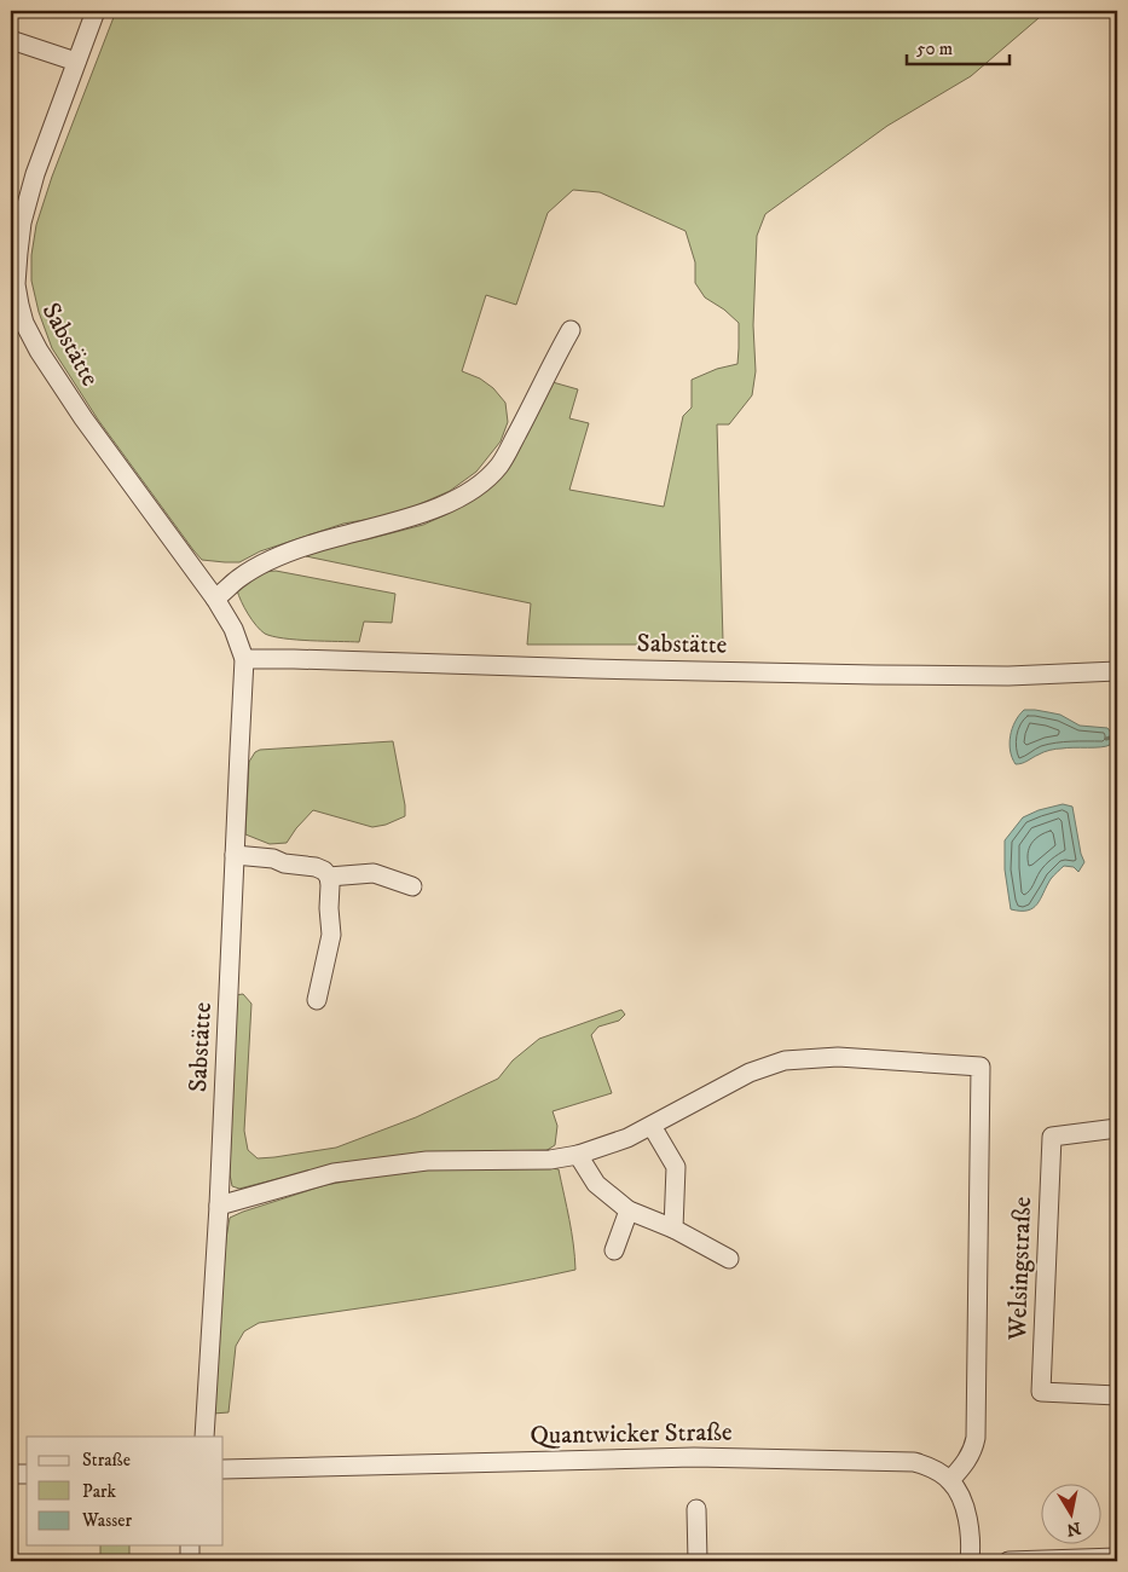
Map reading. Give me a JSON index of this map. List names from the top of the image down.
{
  "streets": {
    "street": ["Sabstätte", "Welsingstraße", "Quantwicker Straße"]
  },
  "legend": ["Straße", "Park", "Wasser"],
  "scale_bar": "50 m",
  "north": "bottom"
}
